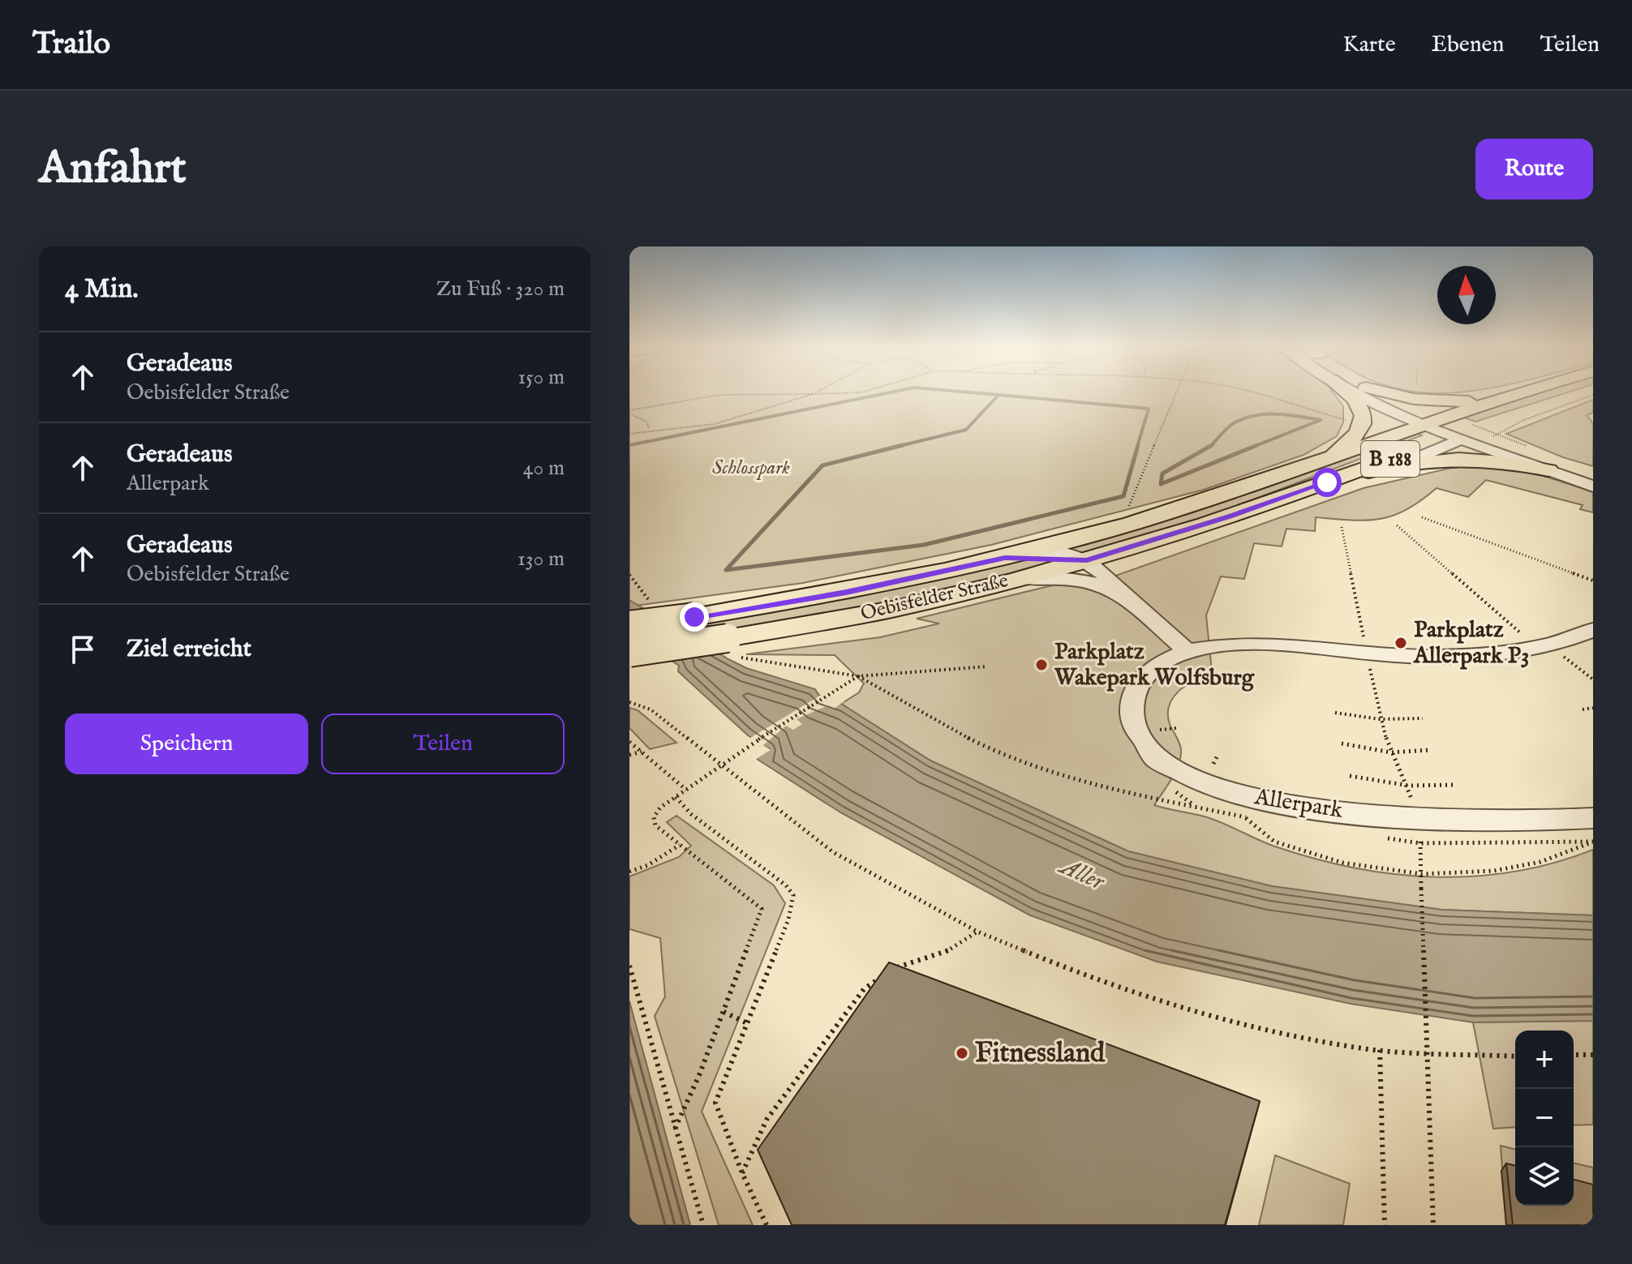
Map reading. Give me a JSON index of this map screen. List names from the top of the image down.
{
  "streets": {
    "main road": ["B 188", "Oebisfelder Straße"],
    "street": ["Allerpark"]
  },
  "crossings": [
    ["B 188", "Oebisfelder Straße"]
  ],
  "water": ["Aller"],
  "parks": ["Schlosspark"],
  "places": ["Parkplatz Allerpark P3", "Parkplatz Wakepark Wolfsburg", "Fitnessland"],
  "north": "top",
  "page": {
    "header": "Trailo",
    "nav": ["Karte", "Ebenen", "Teilen"],
    "buttons": [
      "Route",
      ["Speichern", "Teilen"]
    ],
    "title": "Anfahrt",
    "heading": ["4 Min.", "Zu Fuß · 320 m"],
    "list": [
      ["Geradeaus", "Oebisfelder Straße", "150 m"],
      ["Geradeaus", "Allerpark", "40 m"],
      ["Geradeaus", "Oebisfelder Straße", "130 m"],
      "Ziel erreicht"
    ],
    "map_buttons": ["+", "−"]
  }
}
